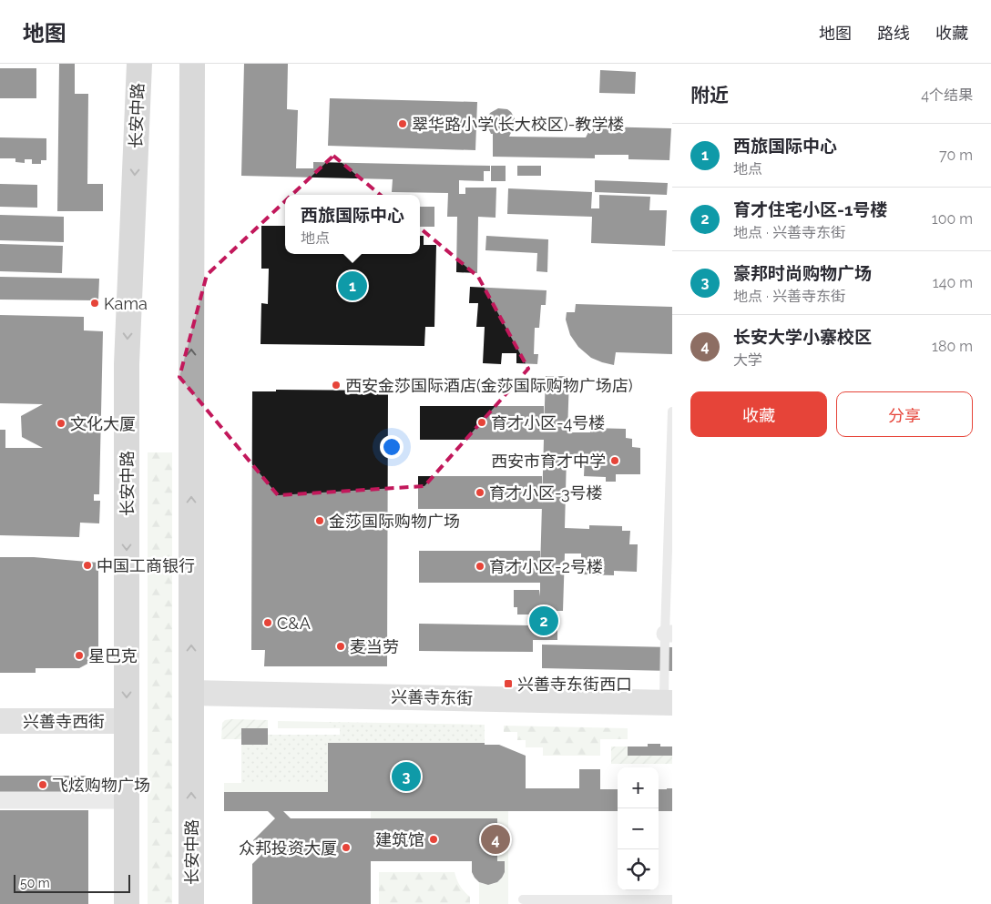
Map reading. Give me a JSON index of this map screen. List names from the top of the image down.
{
  "streets": {
    "main road": ["长安中路"],
    "street": ["兴善寺东街", "兴善寺西街"]
  },
  "crossings": [
    ["长安中路", "兴善寺东街"],
    ["长安中路", "兴善寺西街"]
  ],
  "places": {
    "other": [
      "翠华路小学(长大校区)-教学楼",
      "Kama",
      "西安金莎国际酒店(金莎国际购物广场店)",
      "育才小区-4号楼",
      "文化大厦",
      "西安市育才中学",
      "育才小区-3号楼",
      "金莎国际购物广场",
      "中国工商银行",
      "育才小区-2号楼",
      "C&A",
      "麦当劳",
      "星巴克",
      "飞炫购物广场",
      "建筑馆",
      "众邦投资大厦"
    ],
    "transit": ["兴善寺东街西口"]
  },
  "scale_bar": "50 m",
  "page": {
    "header": "地图",
    "nav": ["地图", "路线", "收藏"],
    "heading": ["附近", "4个结果"],
    "list": [
      {
        "mark": "1",
        "name": "西旅国际中心",
        "note": "地点",
        "value": "70 m"
      },
      {
        "mark": "2",
        "name": "育才住宅小区-1号楼",
        "note": "地点 · 兴善寺东街",
        "value": "100 m"
      },
      {
        "mark": "3",
        "name": "豪邦时尚购物广场",
        "note": "地点 · 兴善寺东街",
        "value": "140 m"
      },
      {
        "mark": "4",
        "name": "长安大学小寨校区",
        "note": "大学",
        "value": "180 m"
      }
    ],
    "popup": ["西旅国际中心", "地点"],
    "pins": [
      "1",
      "2",
      "3",
      "4"
    ],
    "buttons": ["收藏", "分享"],
    "map_buttons": ["+", "−"],
    "scale": "50 m"
  }
}
